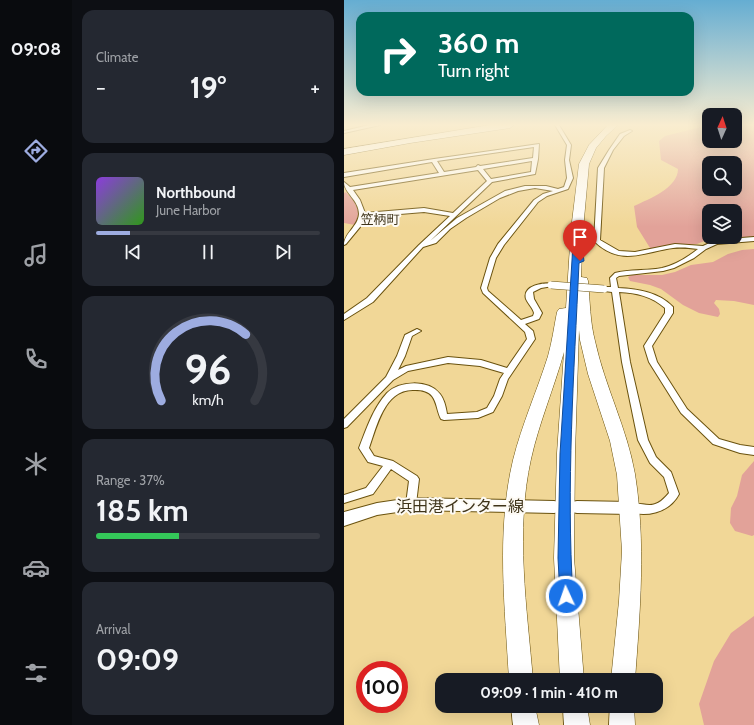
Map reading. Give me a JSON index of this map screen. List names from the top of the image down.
{
  "streets": {
    "main road": ["浜田港インター線"]
  },
  "districts": ["笠柄町"],
  "north": "top",
  "page": {
    "tabs": "09:08",
    "tile": [
      "Climate",
      ["Range · 37%", "185 km"],
      ["Arrival", "09:09"]
    ],
    "turn": ["360 m", "Turn right"],
    "heat": ["−", "19°", "+"],
    "song": ["Northbound", "June Harbor"],
    "limit": "100",
    "trip": "09:09 · 1 min · 410 m",
    "gauge": ["96", "km/h"]
  }
}
